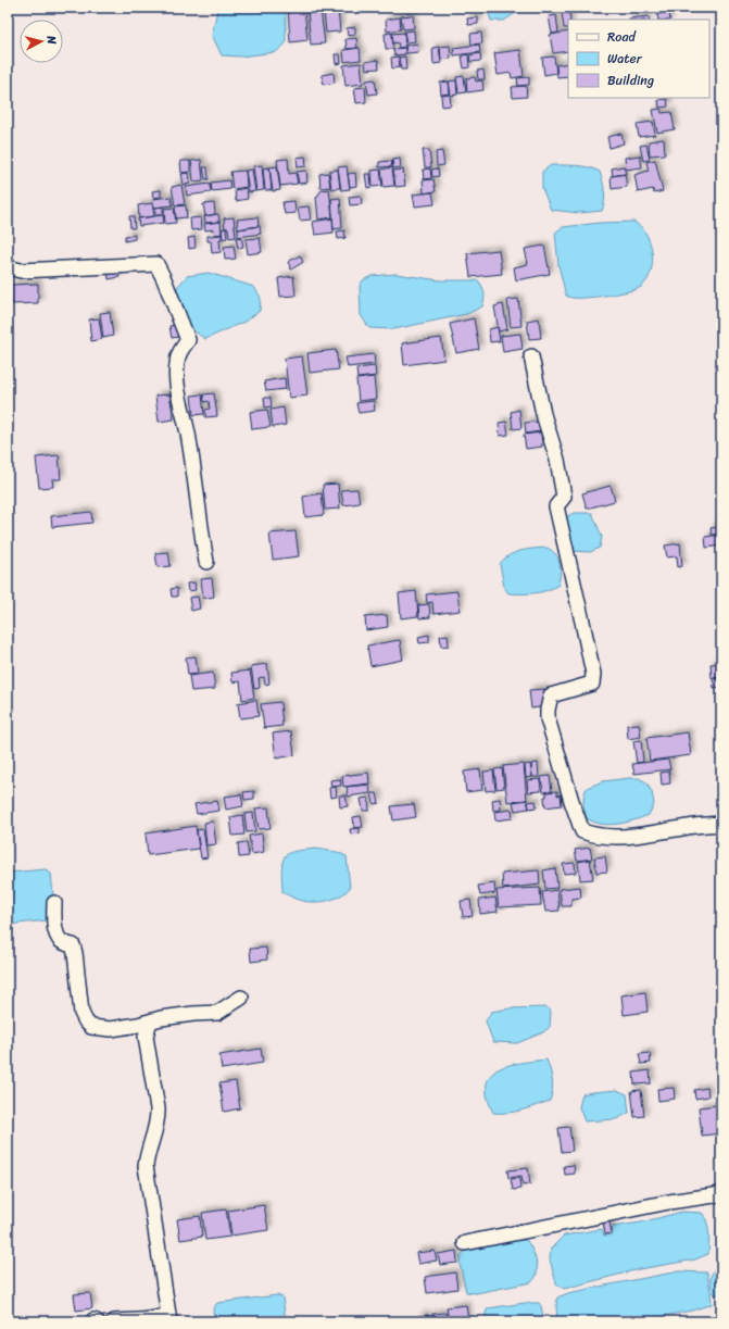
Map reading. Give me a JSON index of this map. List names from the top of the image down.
{
  "legend": ["Road", "Water", "Building"],
  "north": "right"
}
